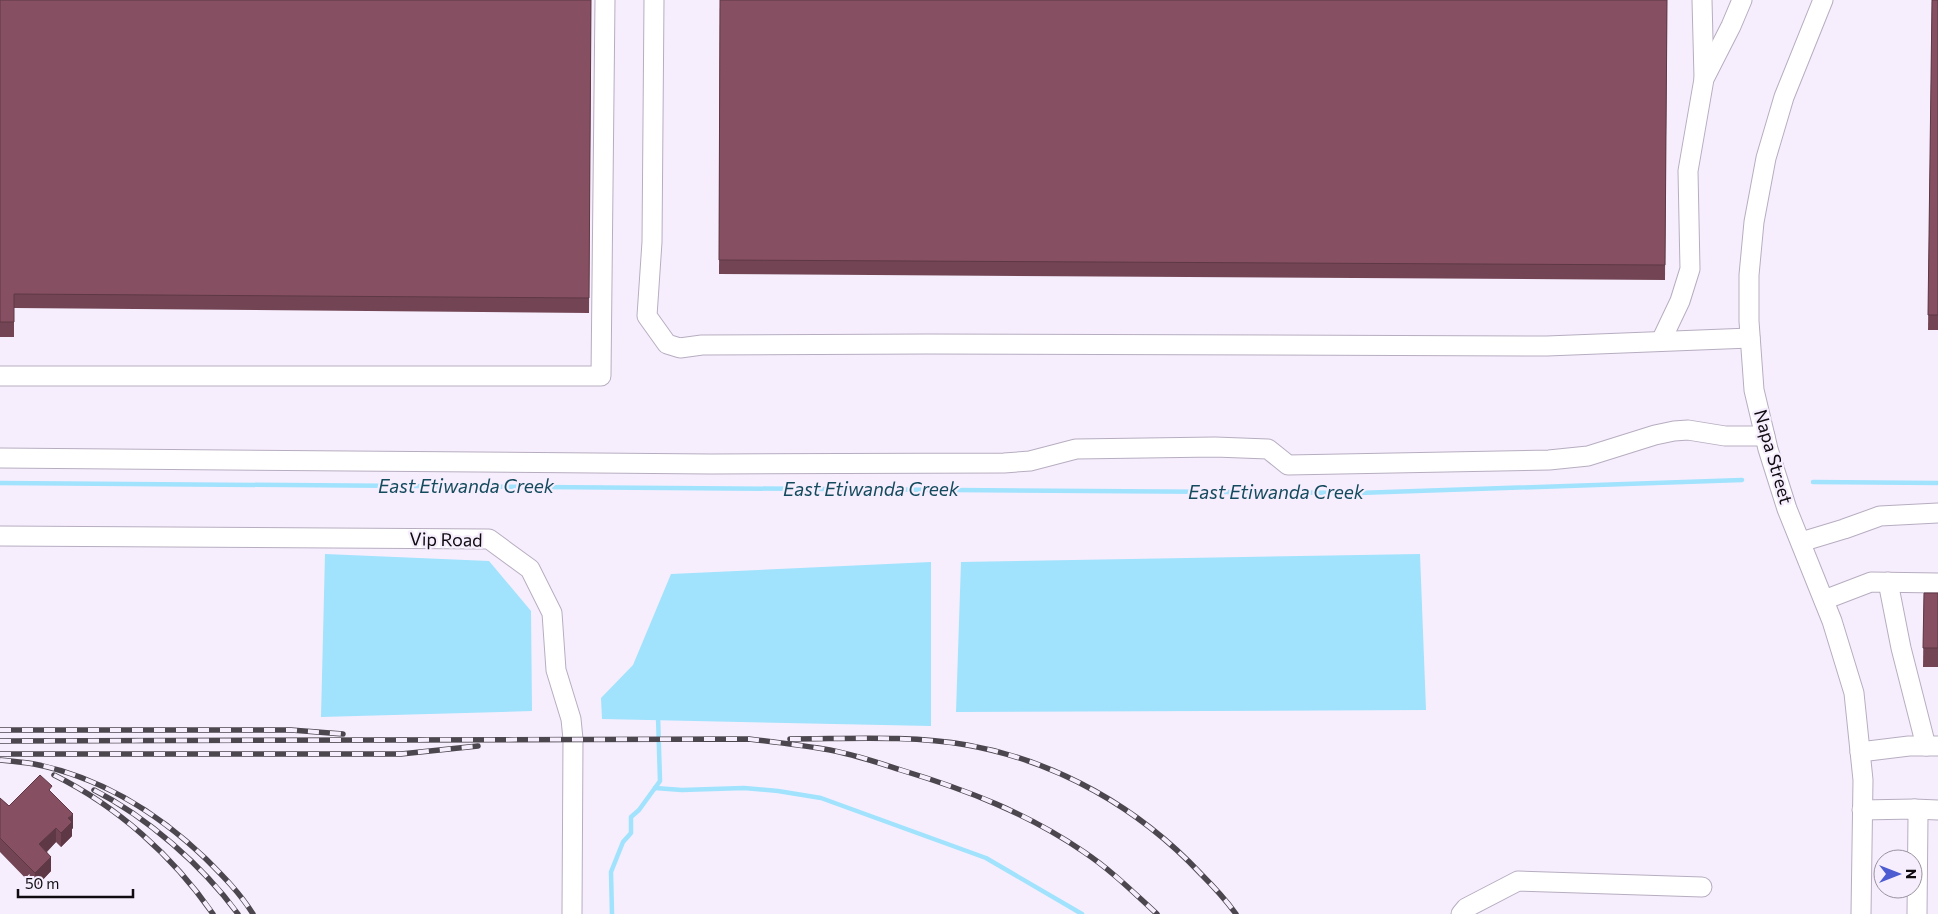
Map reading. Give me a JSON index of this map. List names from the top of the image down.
{
  "streets": {
    "street": ["Napa Street", "Vip Road"]
  },
  "water": ["East Etiwanda Creek"],
  "scale_bar": "50 m",
  "north": "right"
}
